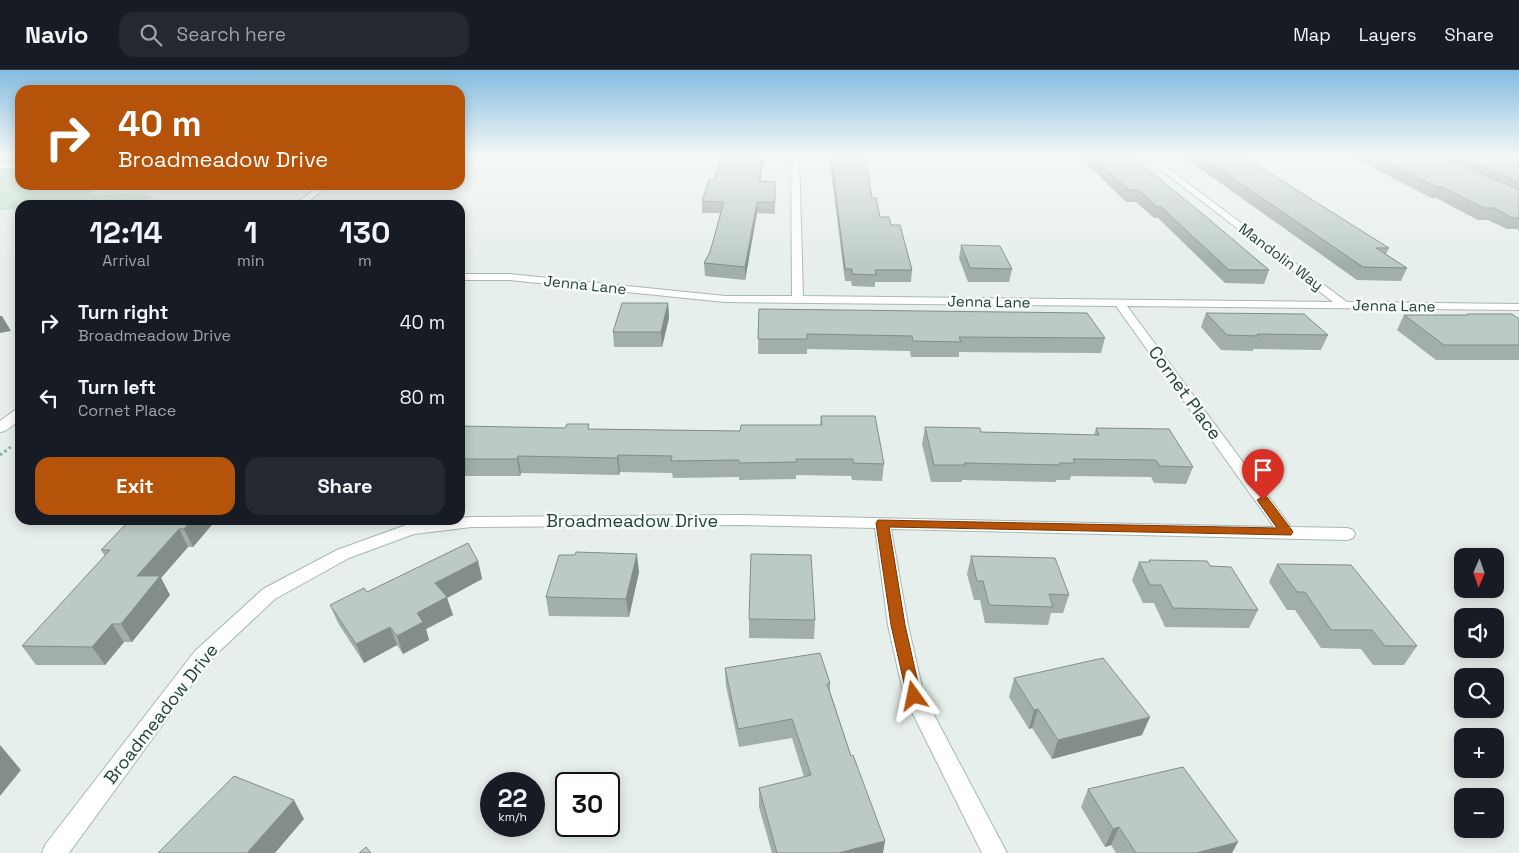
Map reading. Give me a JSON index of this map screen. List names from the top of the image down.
{
  "streets": {
    "street": [
      "Mandolin Way",
      "Jenna Lane",
      "Cornet Place",
      "Broadmeadow Drive"
    ]
  },
  "crossings": [
    ["Mandolin Way", "Jenna Lane"],
    ["Jenna Lane", "Cornet Place"],
    ["Cornet Place", "Broadmeadow Drive"]
  ],
  "north": "bottom",
  "page": {
    "header": "Navio",
    "search": "Search here",
    "nav": ["Map", "Layers", "Share"],
    "turn": ["40 m", "Broadmeadow Drive"],
    "eta": [
      "12:14",
      "Arrival",
      "1",
      "min",
      "130",
      "m"
    ],
    "list": [
      {
        "name": "Turn right",
        "note": "Broadmeadow Drive",
        "value": "40 m"
      },
      {
        "name": "Turn left",
        "note": "Cornet Place",
        "value": "80 m"
      }
    ],
    "buttons": ["Exit", "Share"],
    "map_buttons": ["+", "−"],
    "speed": "22 km/h",
    "limit": "30"
  }
}
